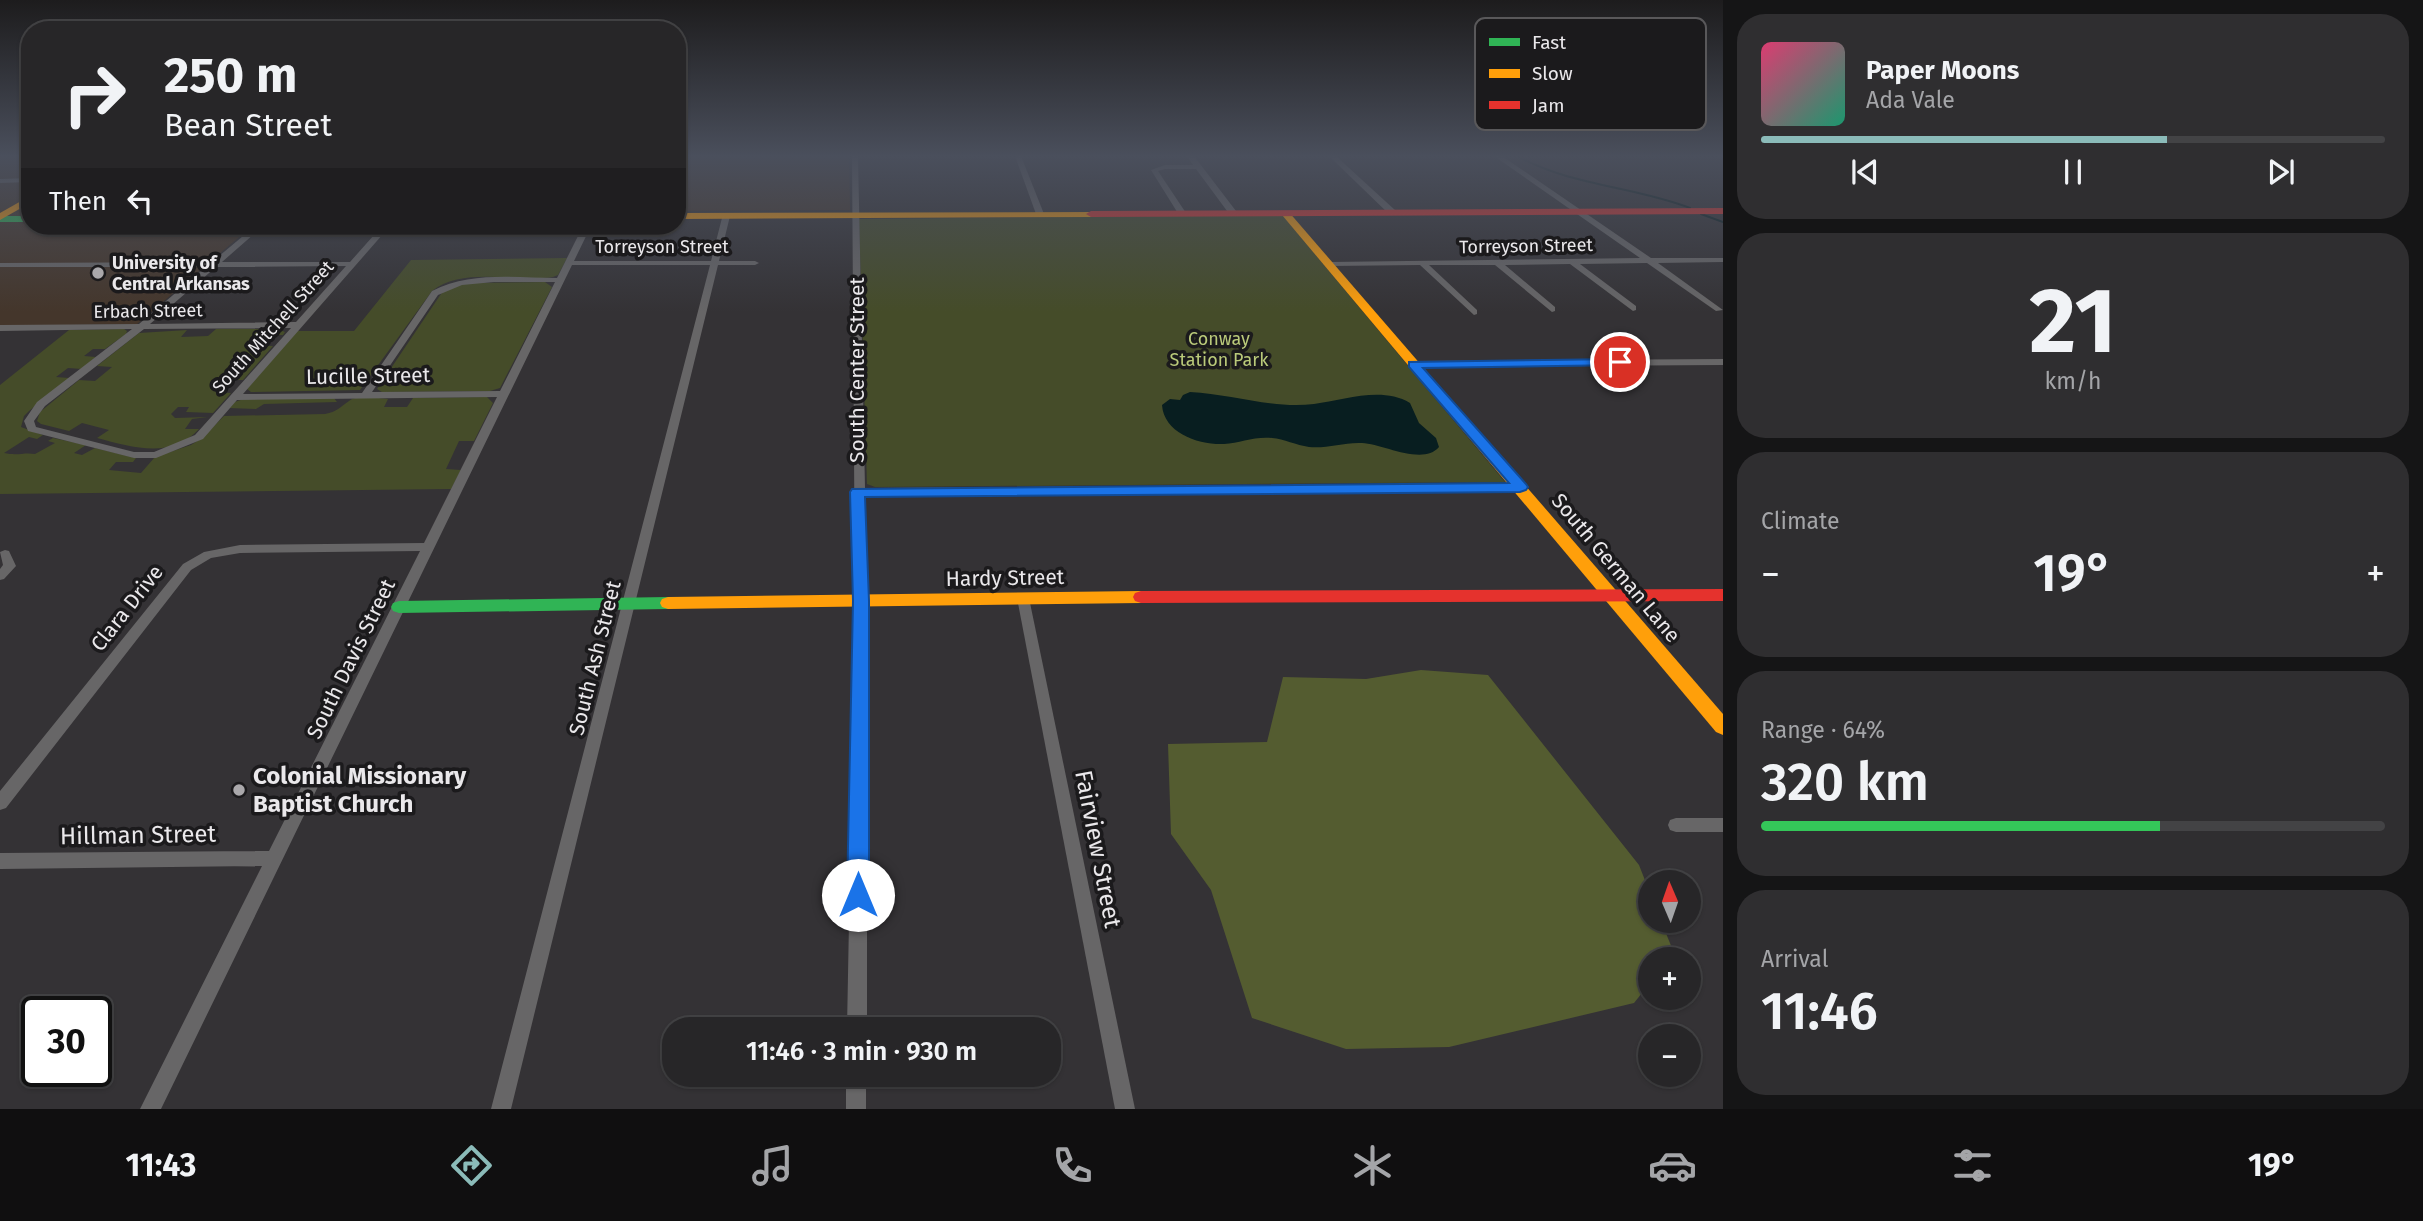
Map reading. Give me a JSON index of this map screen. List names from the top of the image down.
{
  "streets": {
    "street": [
      "Torreyson Street",
      "Erbach Street",
      "South Mitchell Street",
      "South Center Street",
      "Lucille Street",
      "South German Lane",
      "Hardy Street",
      "Clara Drive",
      "South Ash Street",
      "South Davis Street",
      "Hillman Street",
      "Fairview Street"
    ]
  },
  "crossings": [
    ["Torreyson Street", "South German Lane"],
    ["Torreyson Street", "South Ash Street"],
    ["Torreyson Street", "South Davis Street"],
    ["Erbach Street", "South Mitchell Street"],
    ["South Mitchell Street", "Lucille Street"],
    ["South Center Street", "Hardy Street"],
    ["Lucille Street", "South Davis Street"],
    ["South German Lane", "Hardy Street"],
    ["Hardy Street", "South Ash Street"],
    ["Hardy Street", "South Davis Street"],
    ["Hardy Street", "Fairview Street"],
    ["Clara Drive", "South Davis Street"],
    ["South Davis Street", "Hillman Street"]
  ],
  "parks": ["Conway Station Park"],
  "places": ["University of Central Arkansas", "Colonial Missionary Baptist Church"],
  "legend": ["Fast", "Slow", "Jam"],
  "north": "top",
  "page": {
    "turn": ["250 m", "Bean Street"],
    "song": ["Paper Moons", "Ada Vale"],
    "then": "Then",
    "tile": [
      ["21", "km/h"],
      "Climate",
      ["Range · 64%", "320 km"],
      ["Arrival", "11:46"]
    ],
    "heat": ["−", "19°", "+"],
    "map_buttons": ["+", "−"],
    "limit": "30",
    "trip": "11:46 · 3 min · 930 m",
    "tabs": ["11:43", "19°"]
  }
}
